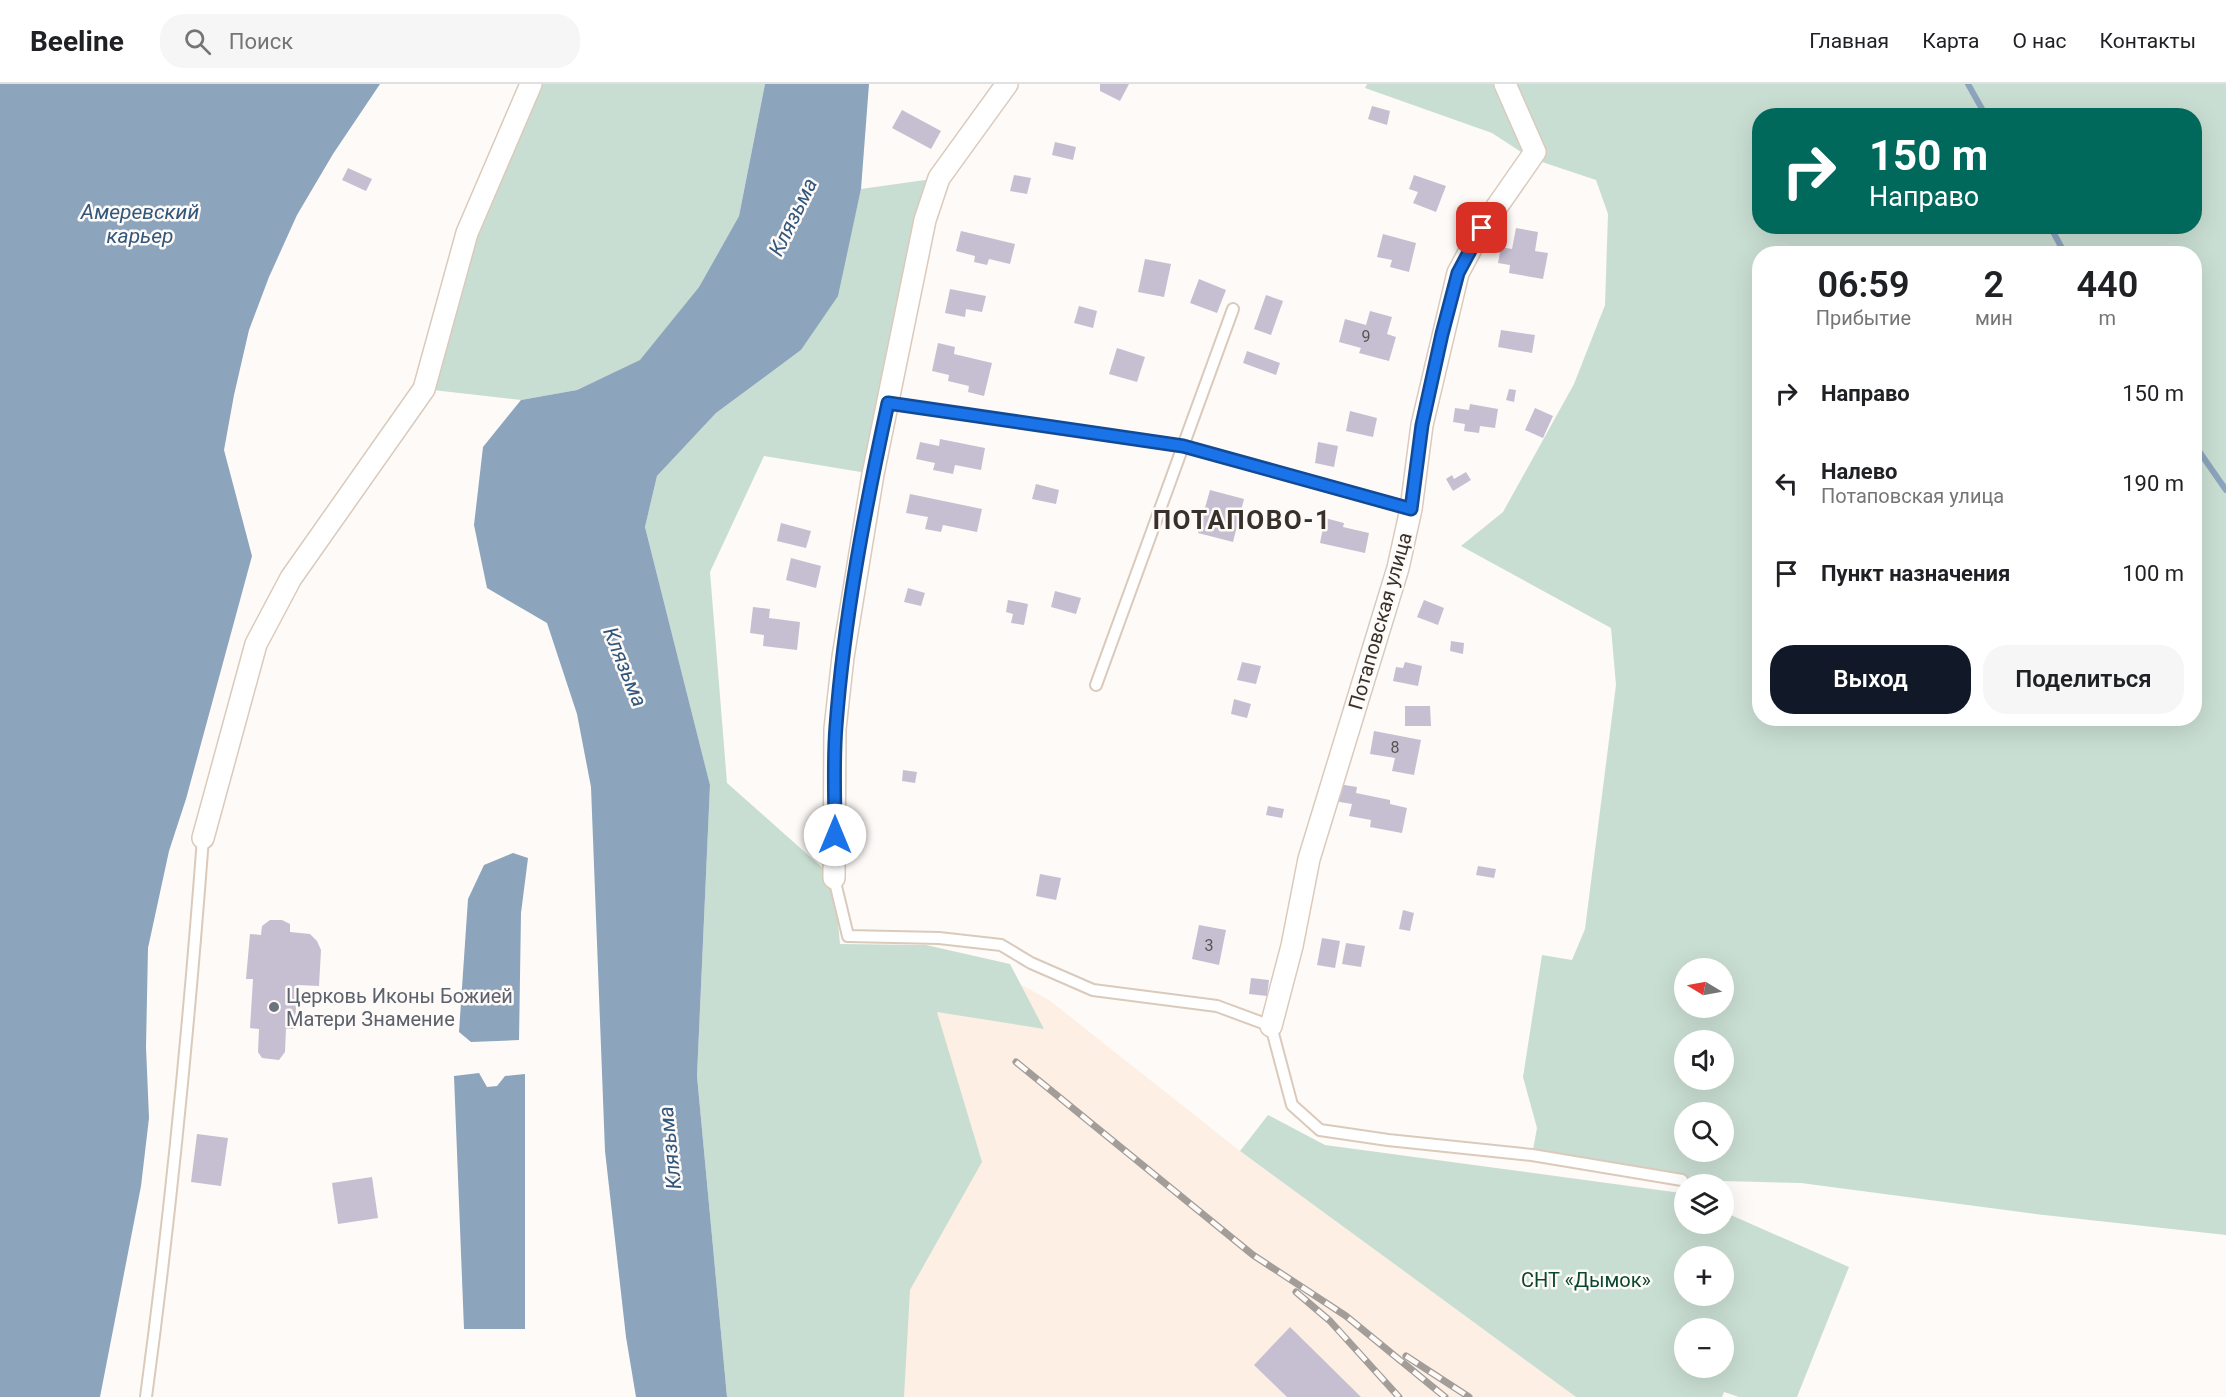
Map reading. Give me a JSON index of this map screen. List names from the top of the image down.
{
  "streets": {
    "street": ["Потаповская улица"]
  },
  "districts": ["ПОТАПОВО-1"],
  "water": ["Амеревский карьер", "Клязьма"],
  "parks": ["СНТ «Дымок»"],
  "places": ["Церковь Иконы Божией Матери Знамение"],
  "house_numbers": ["9", "8", "3"],
  "north": "left",
  "page": {
    "header": "Beeline",
    "search": "Поиск",
    "nav": [
      "Главная",
      "Карта",
      "О нас",
      "Контакты"
    ],
    "turn": ["150 m", "Направо"],
    "eta": [
      "06:59",
      "Прибытие",
      "2",
      "мин",
      "440",
      "m"
    ],
    "list": [
      {
        "name": "Направо",
        "value": "150 m"
      },
      {
        "name": "Налево",
        "note": "Потаповская улица",
        "value": "190 m"
      },
      {
        "name": "Пункт назначения",
        "value": "100 m"
      }
    ],
    "buttons": ["Выход", "Поделиться"],
    "map_buttons": ["+", "−"]
  }
}
